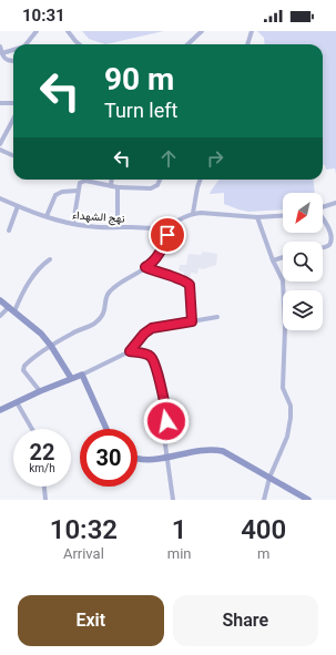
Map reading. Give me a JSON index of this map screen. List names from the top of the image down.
{
  "streets": {
    "street": ["نهج الشهداء"]
  },
  "north": "bottom left",
  "page": {
    "status": "10:31",
    "turn": ["90 m", "Turn left"],
    "speed": "22 km/h",
    "limit": "30",
    "eta": [
      "10:32",
      "Arrival",
      "1",
      "min",
      "400",
      "m"
    ],
    "buttons": ["Exit", "Share"]
  }
}
